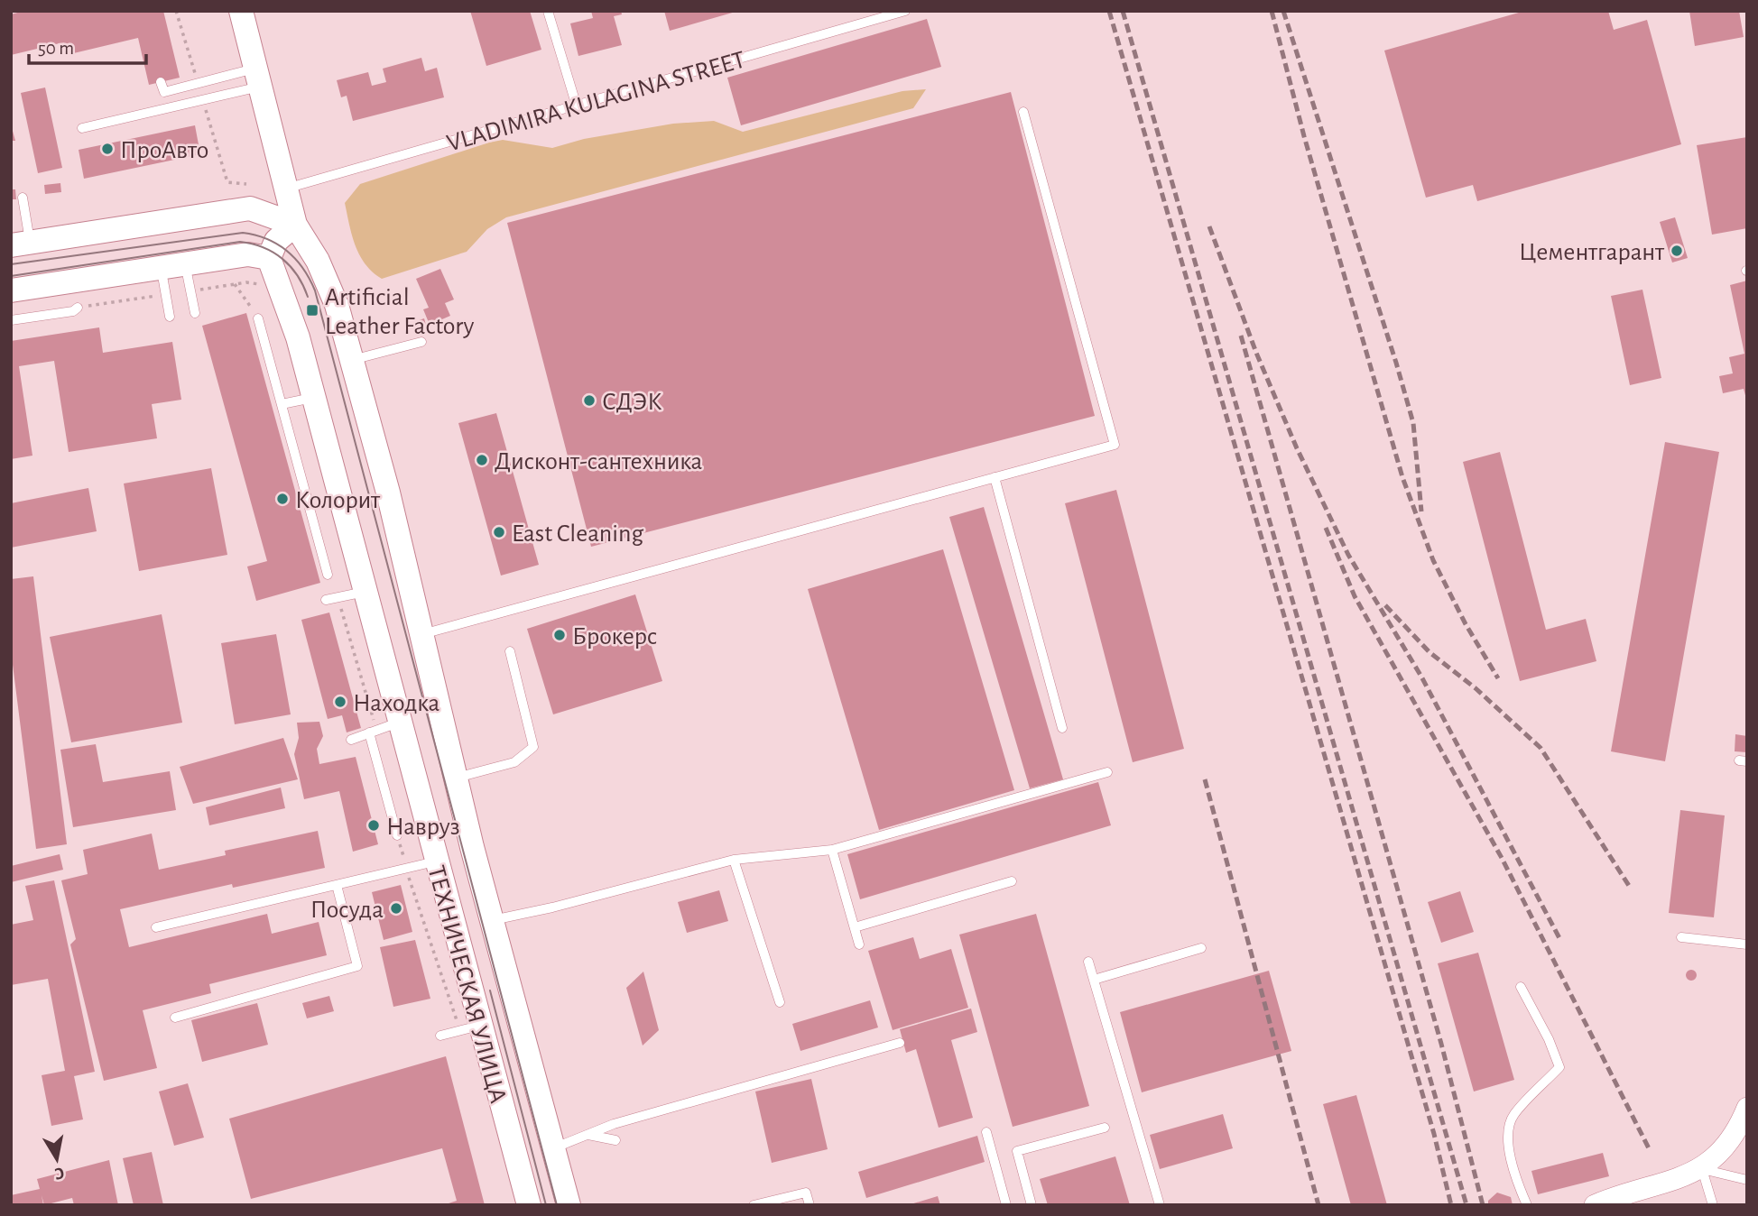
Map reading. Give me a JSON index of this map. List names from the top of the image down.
{
  "streets": {
    "main road": ["ТЕХНИЧЕСКАЯ УЛИЦА"],
    "lane": ["VLADIMIRA KULAGINA STREET"]
  },
  "crossings": [
    ["VLADIMIRA KULAGINA STREET", "ТЕХНИЧЕСКАЯ УЛИЦА"]
  ],
  "places": {
    "other": [
      "ПроАвто",
      "Цементгарант",
      "СДЭК",
      "Дисконт-сантехника",
      "Колорит",
      "East Cleaning",
      "Брокерс",
      "Находка",
      "Навруз",
      "Посуда"
    ],
    "transit": ["Artificial Leather Factory"]
  },
  "scale_bar": "50 m",
  "north": "bottom"
}
